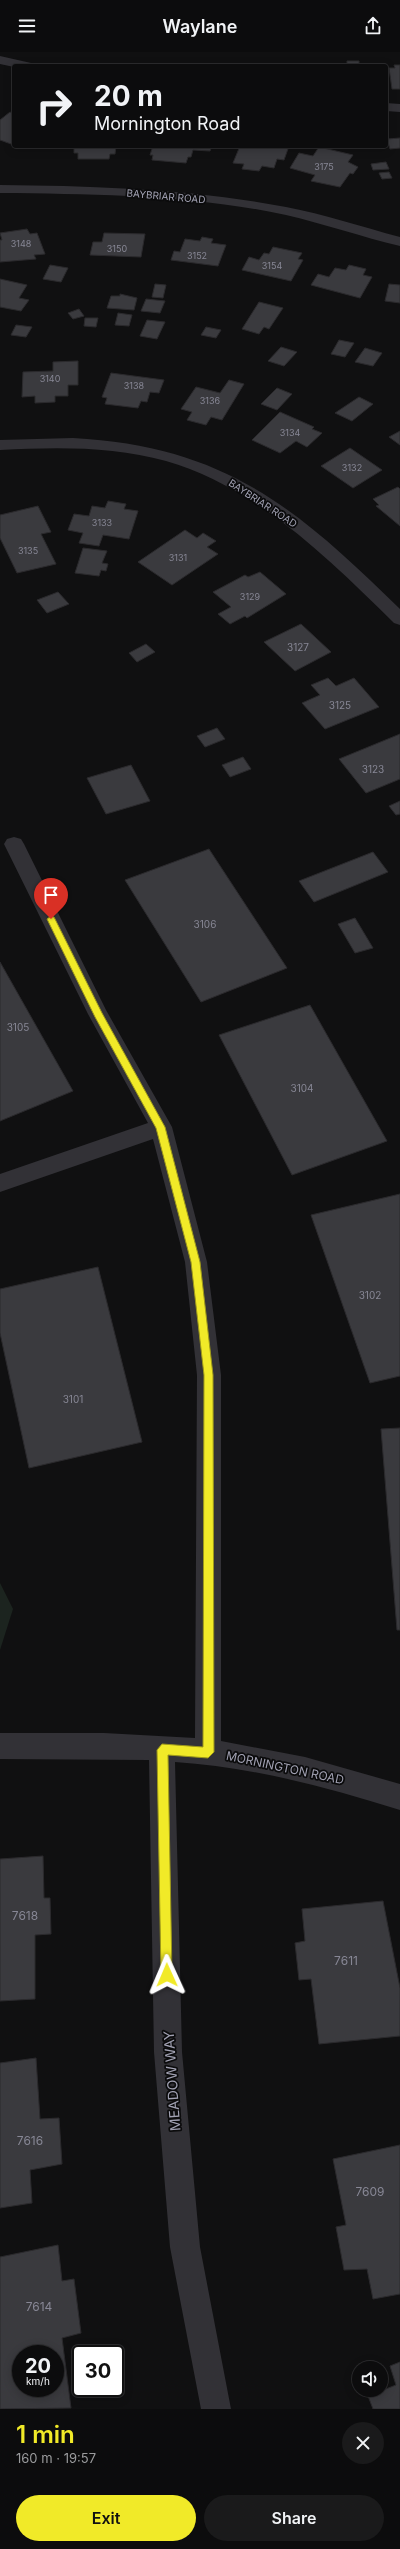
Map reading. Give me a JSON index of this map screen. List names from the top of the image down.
{
  "streets": {
    "street": ["BAYBRIAR ROAD", "MORNINGTON ROAD", "MEADOW WAY"]
  },
  "crossings": [
    ["MORNINGTON ROAD", "MEADOW WAY"]
  ],
  "house_numbers": [
    "3175",
    "3148",
    "3150",
    "3152",
    "3154",
    "3140",
    "3138",
    "3136",
    "3134",
    "3132",
    "3133",
    "3135",
    "3131",
    "3129",
    "3127",
    "3125",
    "3123",
    "3106",
    "3105",
    "3104",
    "3102",
    "3101",
    "7618",
    "7611",
    "7616",
    "7609",
    "7614"
  ],
  "page": {
    "header": "Waylane",
    "turn": ["20 m", "Mornington Road"],
    "speed": "20 km/h",
    "limit": "30",
    "heading": ["1 min", "160 m · 19:57"],
    "buttons": ["Exit", "Share"]
  }
}
